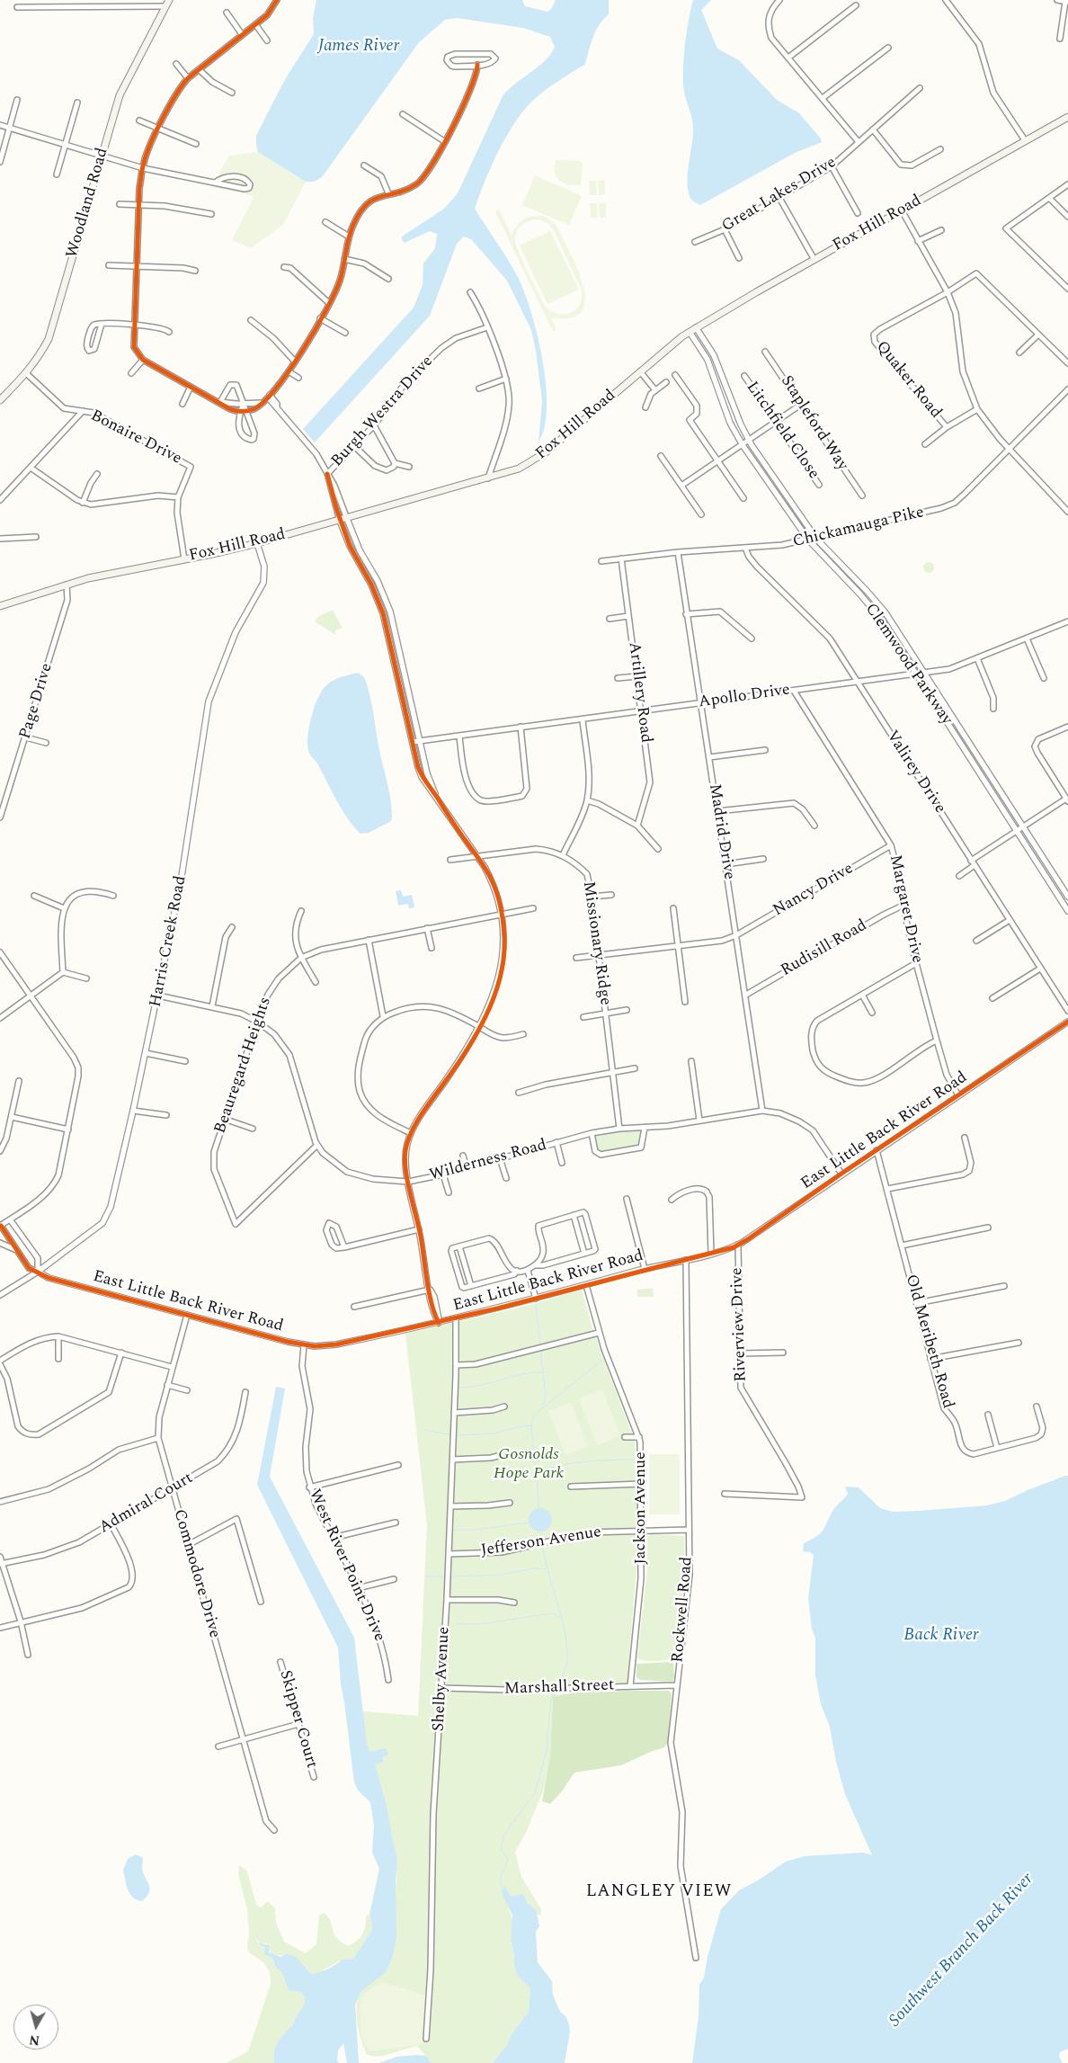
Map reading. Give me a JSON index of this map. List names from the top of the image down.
{
  "streets": {
    "main road": ["Woodland Road", "Fox Hill Road"],
    "street": [
      "Great Lakes Drive",
      "Quaker Road",
      "Burgh Westra Drive",
      "Stapleford Way",
      "Litchfield Close",
      "Bonaire Drive",
      "Chickamauga Pike",
      "Clemwood Parkway",
      "Artillery Road",
      "Apollo Drive",
      "Page Drive",
      "Valirey Drive",
      "Madrid Drive",
      "Nancy Drive",
      "Margaret Drive",
      "Harris Creek Road",
      "Missionary Ridge",
      "Rudisill Road",
      "Beauregard Heights",
      "East Little Back River Road",
      "Wilderness Road",
      "Riverview Drive",
      "Old Meribeth Road",
      "Admiral Court",
      "Jackson Avenue",
      "Jefferson Avenue",
      "West River Point Drive",
      "Commodore Drive",
      "Rockwell Road",
      "Shelby Avenue",
      "Marshall Street",
      "Skipper Court"
    ]
  },
  "crossings": [
    ["Woodland Road", "Bonaire Drive"],
    ["Fox Hill Road", "Bonaire Drive"],
    ["Fox Hill Road", "Clemwood Parkway"],
    ["Fox Hill Road", "Page Drive"],
    ["Fox Hill Road", "Harris Creek Road"],
    ["Chickamauga Pike", "Clemwood Parkway"],
    ["Chickamauga Pike", "Artillery Road"],
    ["Chickamauga Pike", "Valirey Drive"],
    ["Chickamauga Pike", "Madrid Drive"],
    ["Clemwood Parkway", "Apollo Drive"],
    ["Artillery Road", "Apollo Drive"],
    ["Apollo Drive", "Valirey Drive"],
    ["Apollo Drive", "Madrid Drive"],
    ["Apollo Drive", "Margaret Drive"],
    ["Madrid Drive", "Nancy Drive"],
    ["Madrid Drive", "Rudisill Road"],
    ["Madrid Drive", "Wilderness Road"],
    ["Nancy Drive", "Margaret Drive"],
    ["Nancy Drive", "Missionary Ridge"],
    ["Margaret Drive", "Rudisill Road"],
    ["Margaret Drive", "East Little Back River Road"],
    ["Harris Creek Road", "East Little Back River Road"],
    ["Harris Creek Road", "Wilderness Road"],
    ["Missionary Ridge", "Wilderness Road"],
    ["Beauregard Heights", "Wilderness Road"],
    ["East Little Back River Road", "Wilderness Road"],
    ["East Little Back River Road", "Riverview Drive"],
    ["East Little Back River Road", "Old Meribeth Road"],
    ["East Little Back River Road", "Jackson Avenue"],
    ["East Little Back River Road", "West River Point Drive"],
    ["East Little Back River Road", "Commodore Drive"],
    ["East Little Back River Road", "Rockwell Road"],
    ["East Little Back River Road", "Shelby Avenue"],
    ["Admiral Court", "Commodore Drive"],
    ["Jackson Avenue", "Jefferson Avenue"],
    ["Jackson Avenue", "Marshall Street"],
    ["Jefferson Avenue", "Rockwell Road"],
    ["Jefferson Avenue", "Shelby Avenue"],
    ["Rockwell Road", "Marshall Street"],
    ["Shelby Avenue", "Marshall Street"]
  ],
  "districts": ["LANGLEY VIEW"],
  "water": ["James River", "Back River", "Southwest Branch Back River"],
  "parks": ["Gosnolds Hope Park"],
  "north": "bottom"
}
